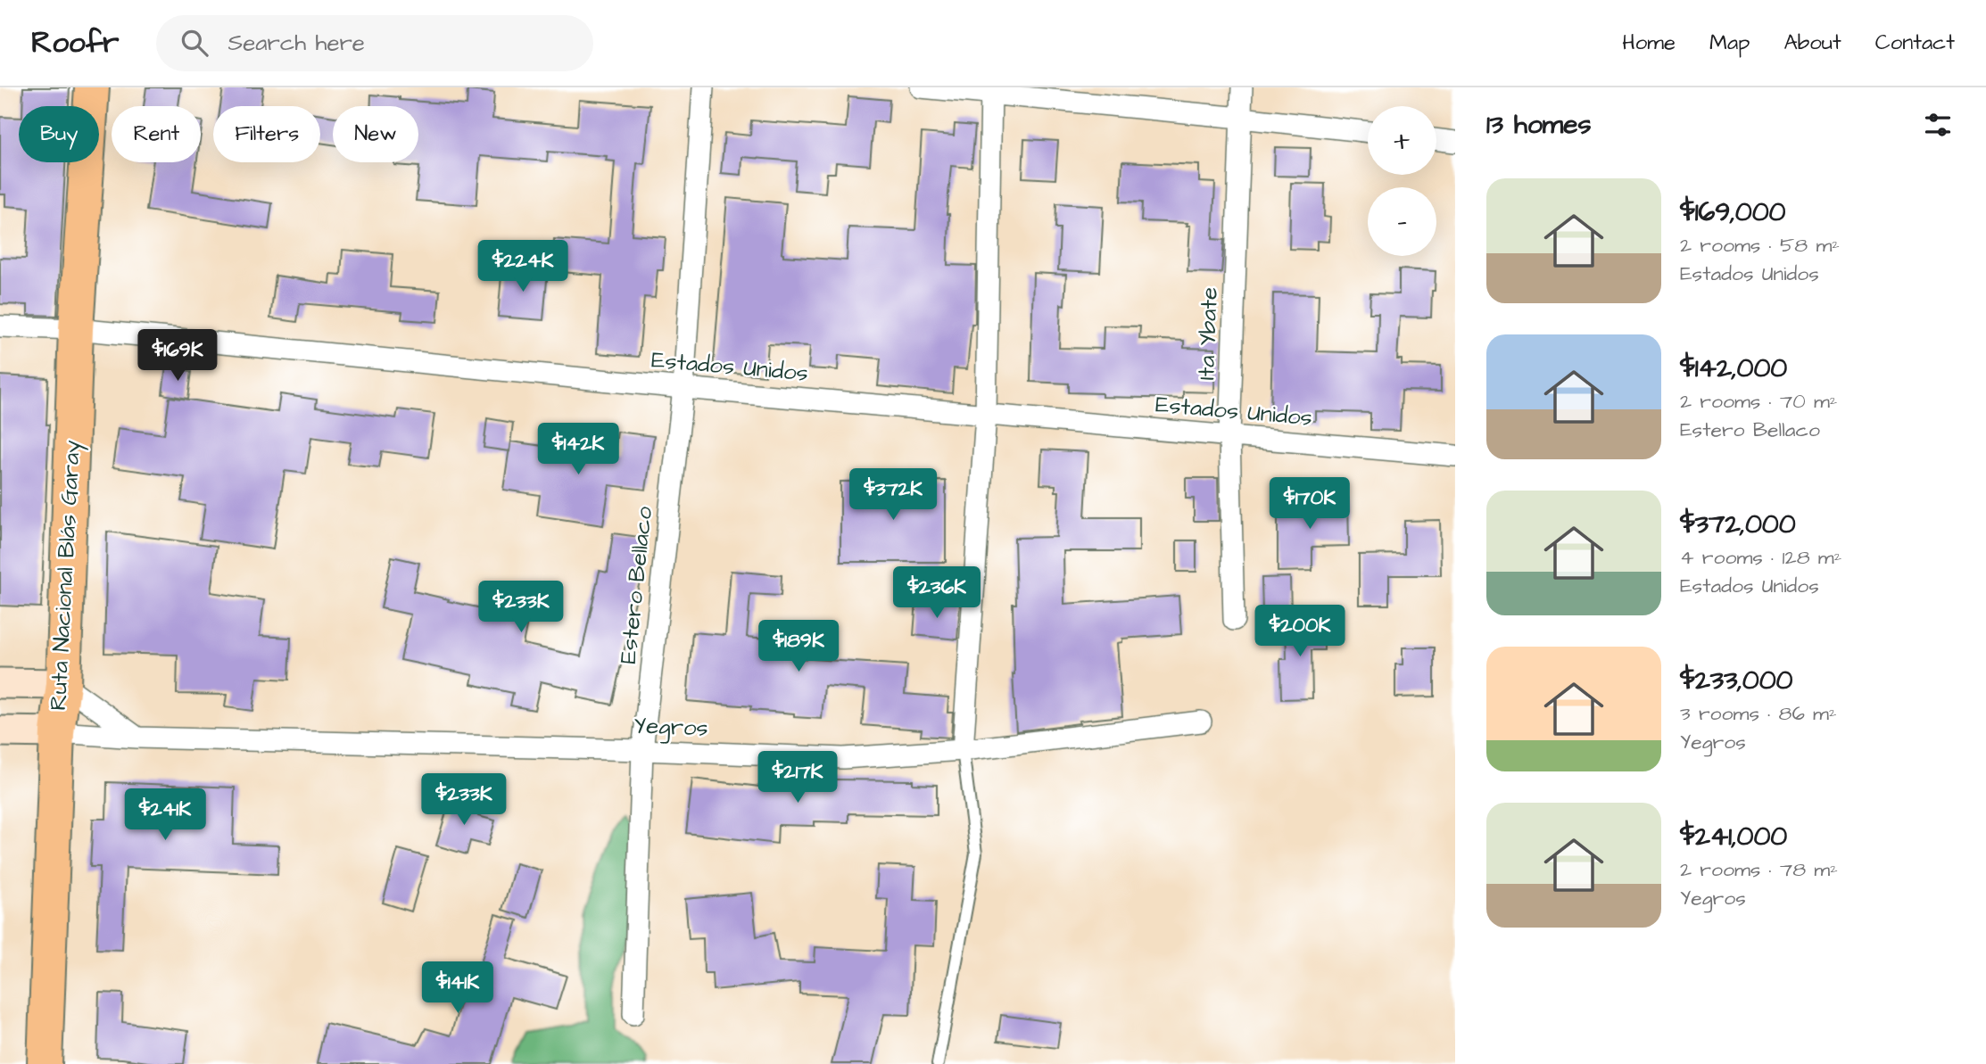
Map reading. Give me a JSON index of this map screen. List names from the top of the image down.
{
  "streets": {
    "highway": ["Ruta Nacional Blás Garay"],
    "street": [
      "Ita Ybate",
      "Estados Unidos",
      "Estero Bellaco",
      "Yegros"
    ]
  },
  "crossings": [
    ["Ita Ybate", "Estados Unidos"],
    ["Estados Unidos", "Ruta Nacional Blás Garay"],
    ["Estados Unidos", "Estero Bellaco"],
    ["Ruta Nacional Blás Garay", "Yegros"],
    ["Estero Bellaco", "Yegros"]
  ],
  "page": {
    "header": "Roofr",
    "search": "Search here",
    "nav": [
      "Home",
      "Map",
      "About",
      "Contact"
    ],
    "heading": "13 homes",
    "map_buttons": ["+", "−"],
    "chip": [
      "Buy",
      "Rent",
      "Filters",
      "New"
    ],
    "list": [
      {
        "name": "$169,000",
        "note": "2 rooms · 58 m² · Estados Unidos"
      },
      {
        "name": "$142,000",
        "note": "2 rooms · 70 m² · Estero Bellaco"
      },
      {
        "name": "$372,000",
        "note": "4 rooms · 128 m² · Estados Unidos"
      },
      {
        "name": "$233,000",
        "note": "3 rooms · 86 m² · Yegros"
      },
      {
        "name": "$241,000",
        "note": "2 rooms · 78 m² · Yegros"
      }
    ],
    "price": [
      "$224K",
      "$169K",
      "$142K",
      "$372K",
      "$170K",
      "$236K",
      "$233K",
      "$200K",
      "$189K",
      "$217K",
      "$233K",
      "$241K",
      "$141K"
    ]
  }
}
